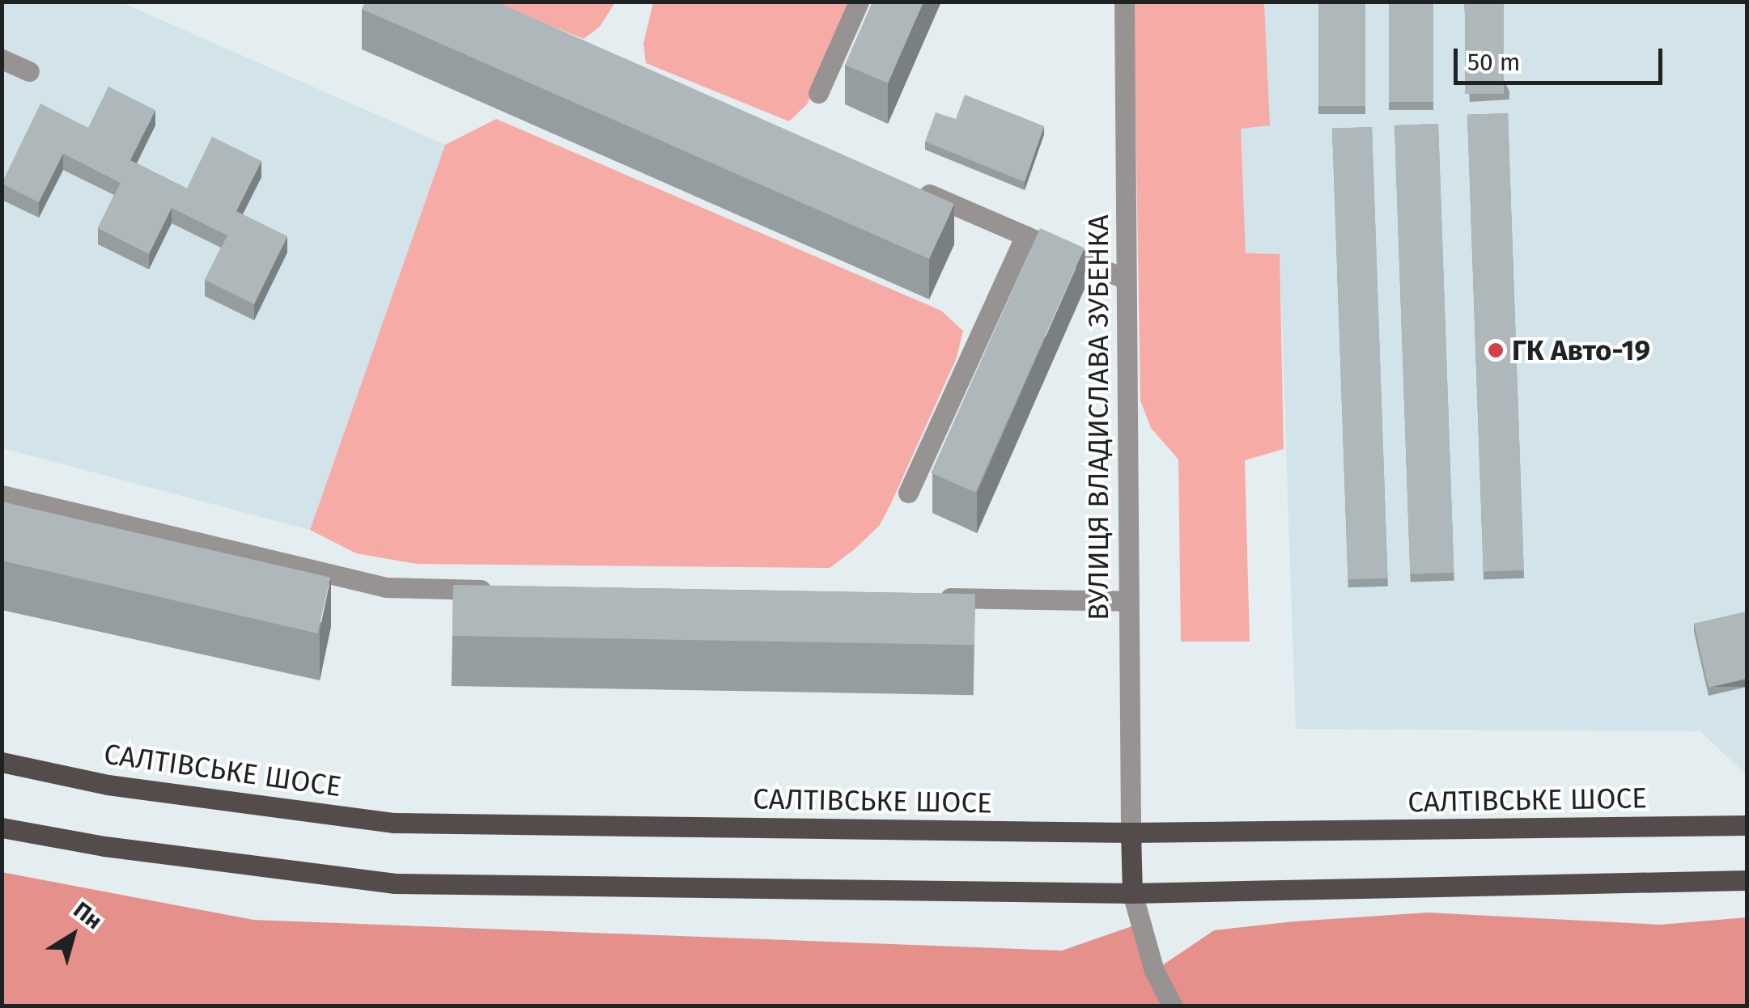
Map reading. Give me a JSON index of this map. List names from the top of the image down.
{
  "streets": {
    "main road": ["САЛТІВСЬКЕ ШОСЕ"],
    "street": ["ВУЛИЦЯ ВЛАДИСЛАВА ЗУБЕНКА"]
  },
  "crossings": [
    ["ВУЛИЦЯ ВЛАДИСЛАВА ЗУБЕНКА", "САЛТІВСЬКЕ ШОСЕ"]
  ],
  "places": ["ГК Авто-19"],
  "scale_bar": "50 m",
  "north": "top right"
}
